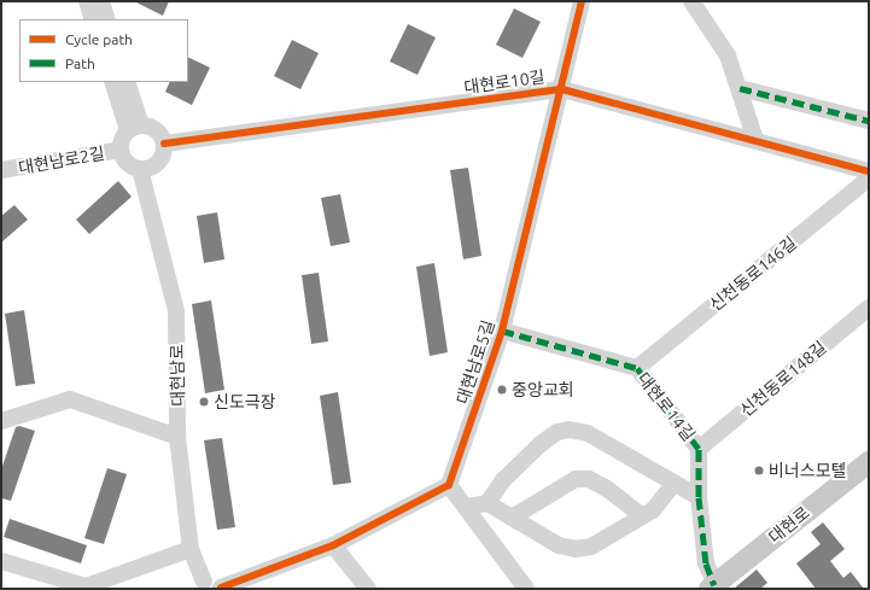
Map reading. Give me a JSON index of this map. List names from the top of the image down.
{
  "streets": {
    "main road": ["대현로"],
    "street": [
      "대현로10길",
      "대현남로2길",
      "신천동로146길",
      "대현남로5길",
      "대현남로",
      "신천동로148길",
      "대현로14길"
    ]
  },
  "crossings": [
    ["대현로10길", "대현남로2길"],
    ["대현로10길", "대현남로5길"],
    ["대현로10길", "대현남로"],
    ["대현남로2길", "대현남로"],
    ["신천동로146길", "대현로14길"],
    ["대현남로5길", "대현로14길"],
    ["신천동로148길", "대현로14길"],
    ["대현로14길", "대현로"]
  ],
  "places": ["중앙교회", "신도극장", "비너스모텔"],
  "legend": ["Cycle path", "Path"]
}
